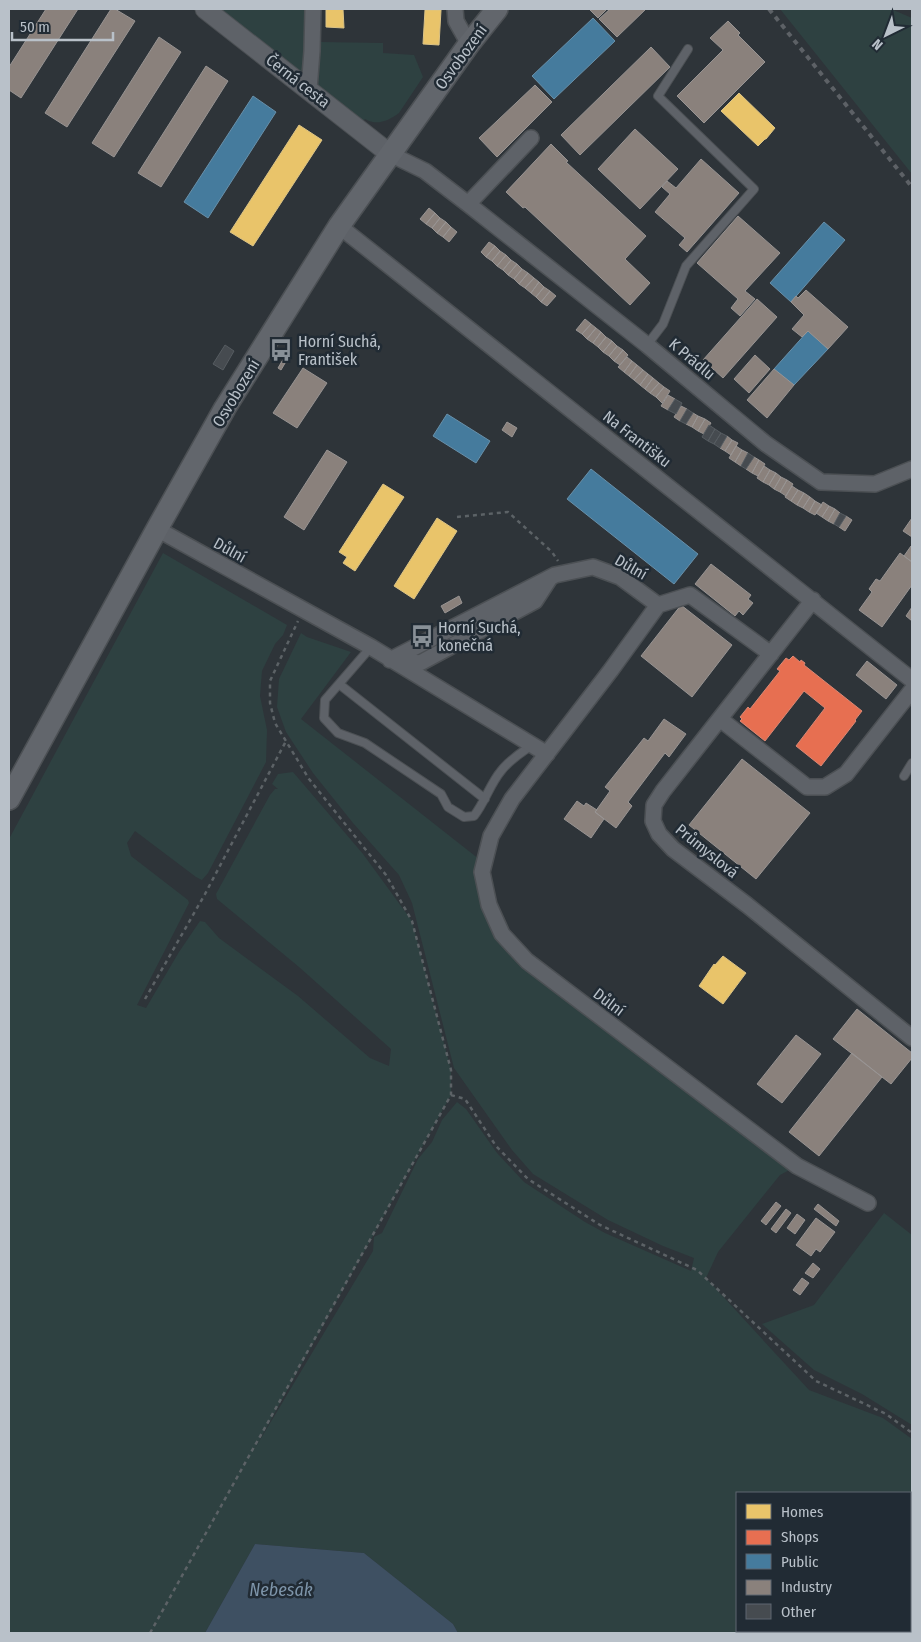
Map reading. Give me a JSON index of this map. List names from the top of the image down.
{
  "streets": {
    "main road": ["Osvobození"],
    "street": [
      "Černá cesta",
      "K Prádlu",
      "Na Františku",
      "Důlní",
      "Průmyslová"
    ]
  },
  "crossings": [
    ["Osvobození", "Černá cesta"],
    ["Osvobození", "K Prádlu"],
    ["Osvobození", "Na Františku"],
    ["Osvobození", "Důlní"],
    ["Černá cesta", "K Prádlu"],
    ["Na Františku", "Průmyslová"]
  ],
  "water": ["Nebesák"],
  "places": {
    "bus stop": ["Horní Suchá, František", "Horní Suchá, konečná"]
  },
  "legend": [
    "Homes",
    "Shops",
    "Public",
    "Industry",
    "Other"
  ],
  "scale_bar": "50 m",
  "north": "bottom left"
}
